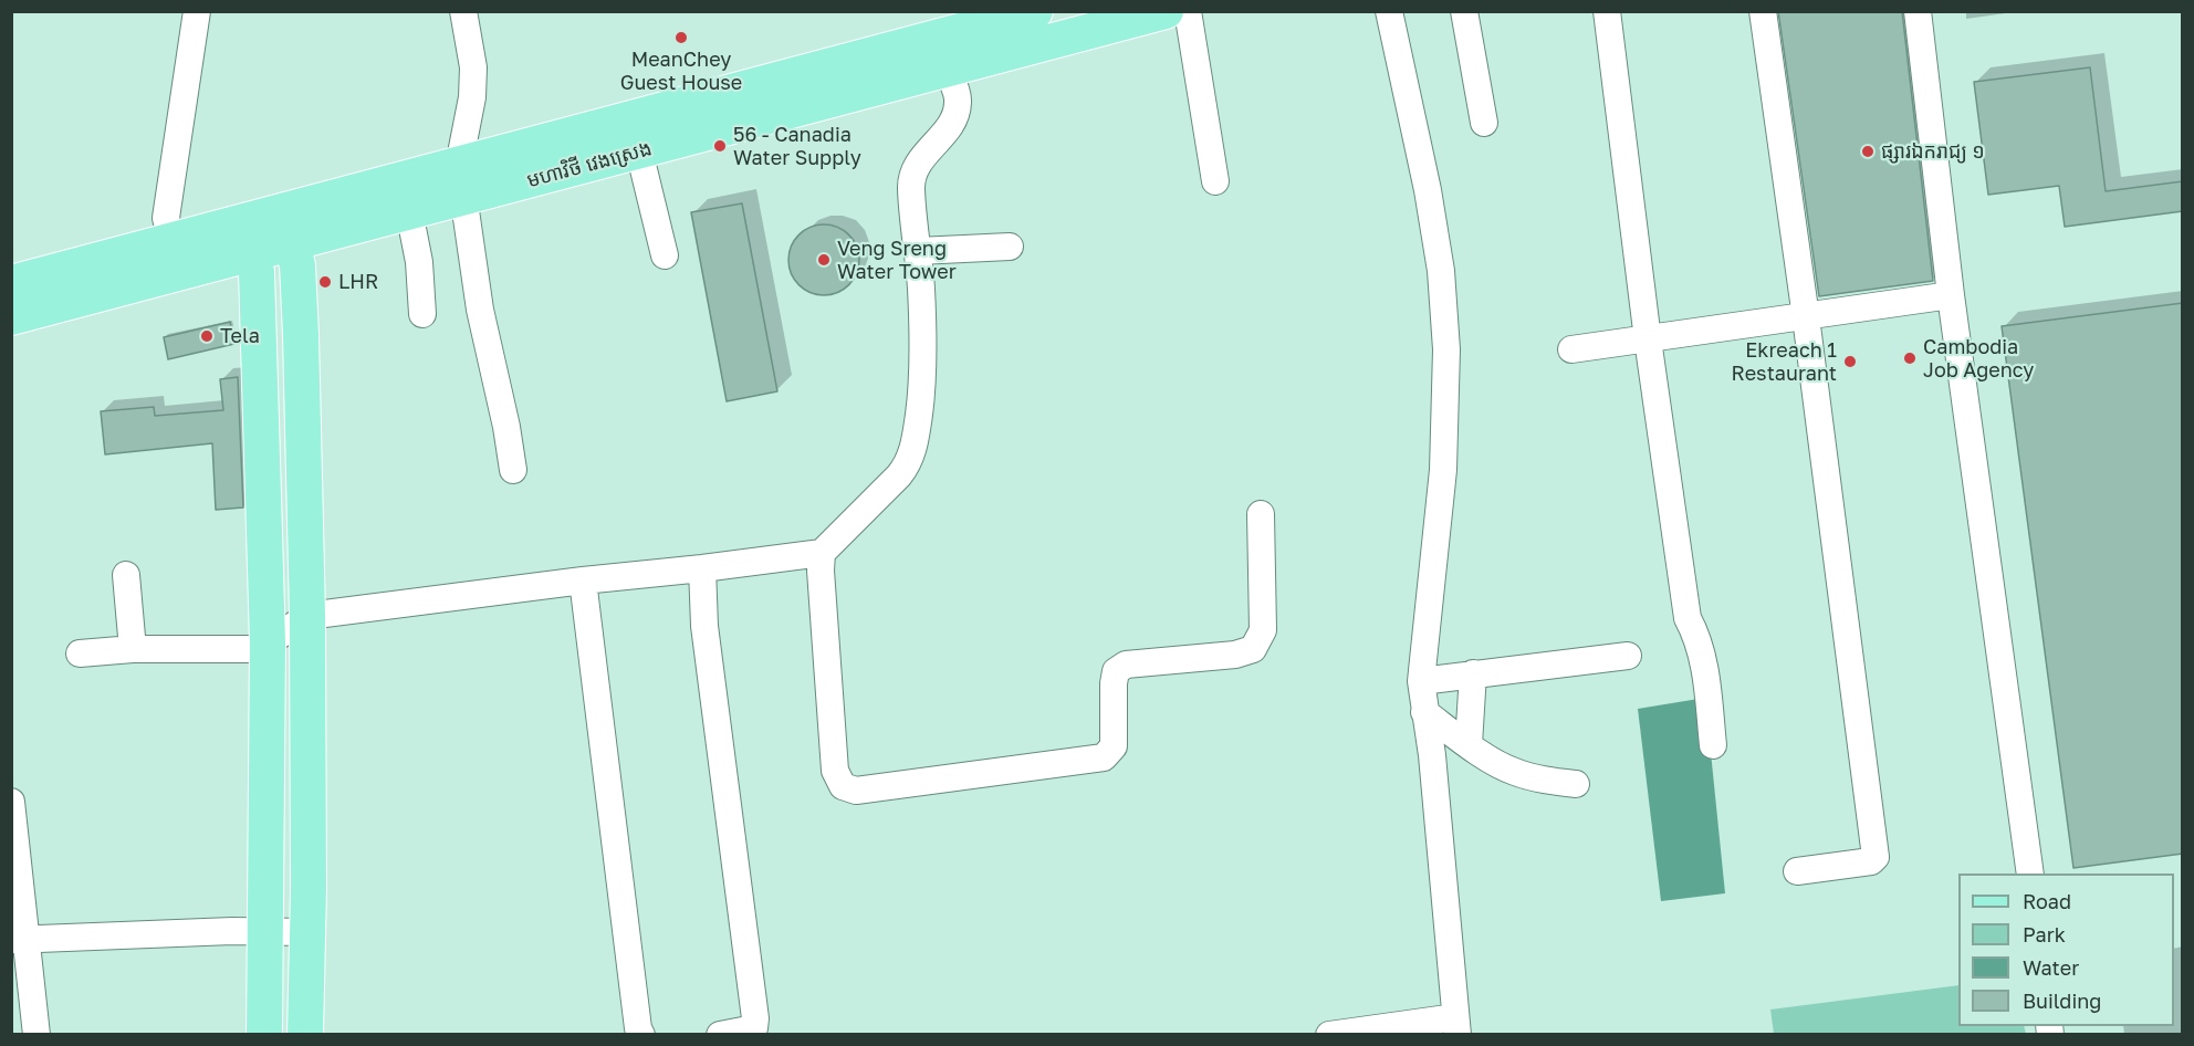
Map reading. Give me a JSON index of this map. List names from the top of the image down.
{
  "streets": {
    "main road": ["មហាវិថី វេងស្រេង"]
  },
  "places": [
    "MeanChey Guest House",
    "56 - Canadia Water Supply",
    "ផ្សារឯករាជ្យ ១",
    "Veng Sreng Water Tower",
    "LHR",
    "Tela",
    "Cambodia Job Agency",
    "Ekreach 1 Restaurant"
  ],
  "legend": [
    "Road",
    "Park",
    "Water",
    "Building"
  ]
}
